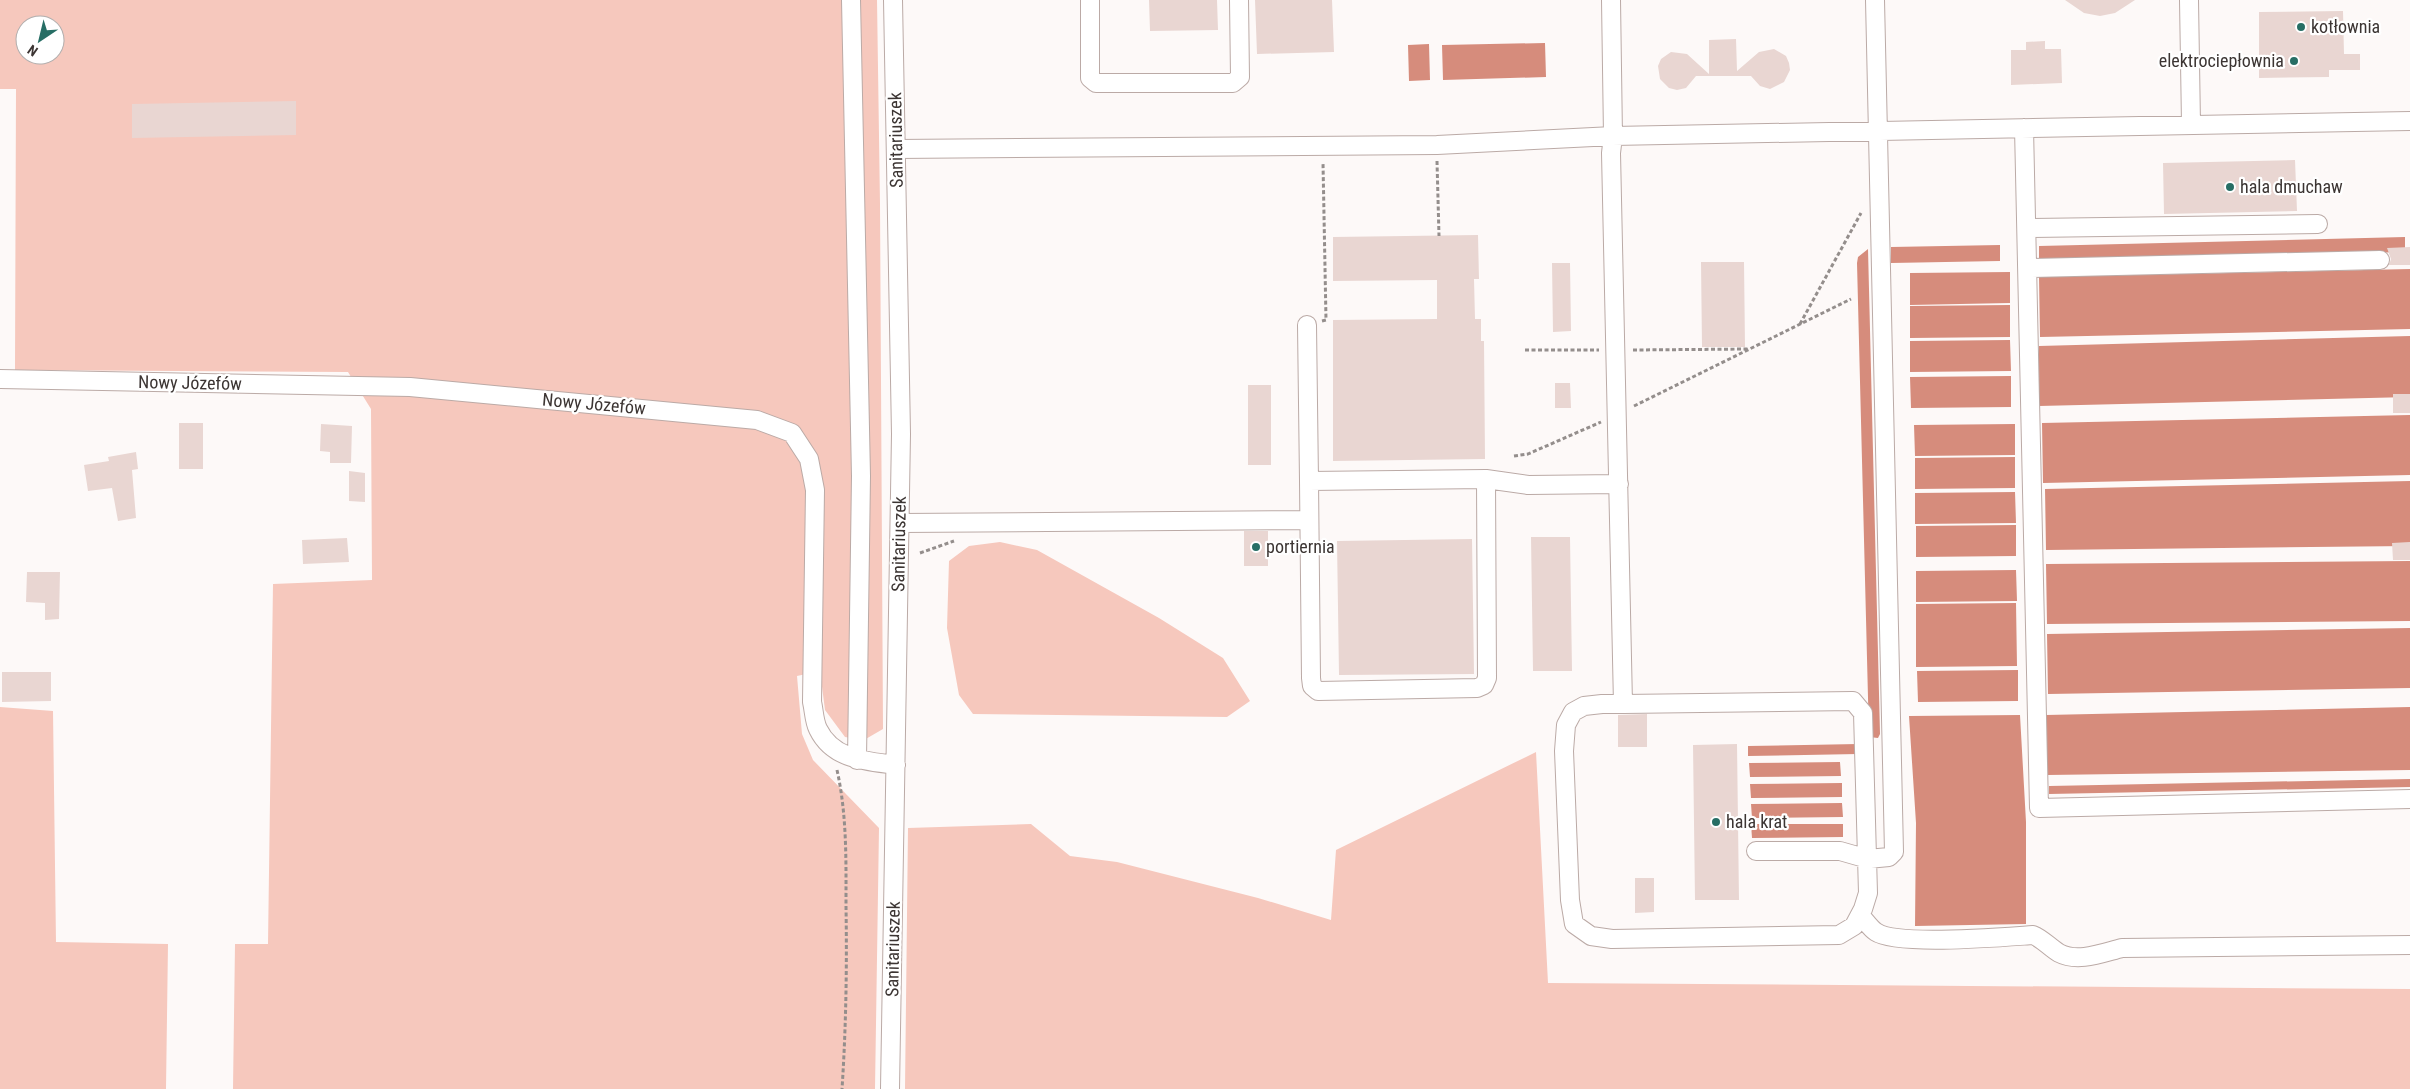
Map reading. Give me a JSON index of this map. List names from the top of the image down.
{
  "streets": {
    "street": ["Sanitariuszek", "Nowy Józefów"]
  },
  "places": [
    "kotłownia",
    "elektrociepłownia",
    "hala dmuchaw",
    "portiernia",
    "hala krat"
  ],
  "north": "bottom left"
}
